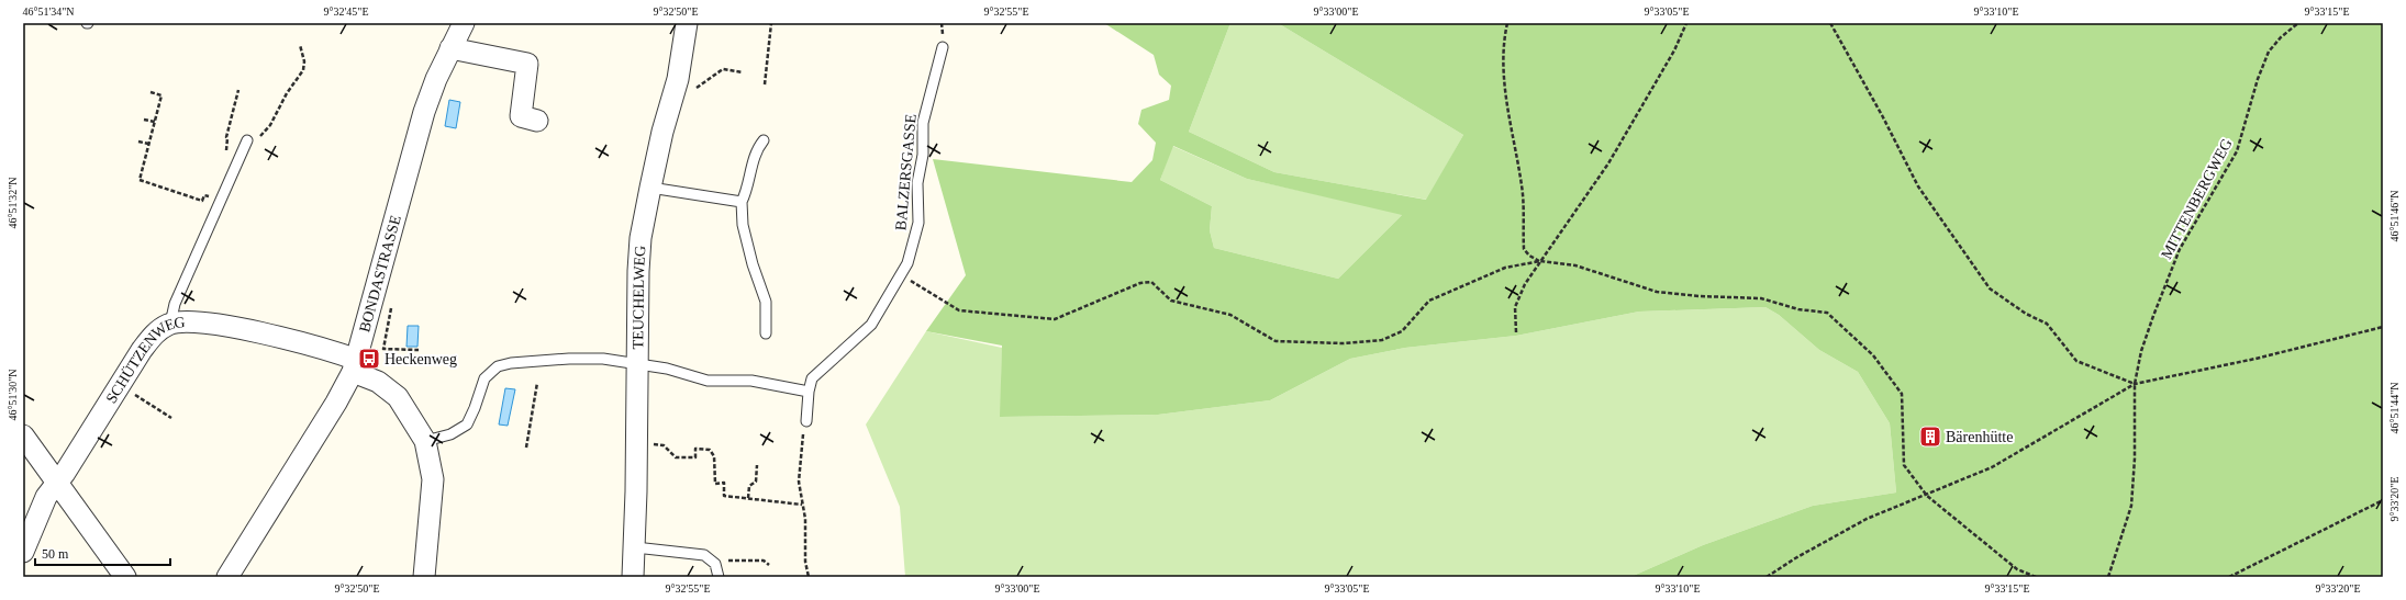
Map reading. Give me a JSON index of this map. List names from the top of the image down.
{
  "streets": {
    "street": ["BONDASTRASSE", "TEUCHELWEG", "SCHÜTZENWEG"],
    "lane": ["BALZERSGASSE"],
    "path": ["MITTENBERGWEG"]
  },
  "crossings": [
    ["BONDASTRASSE", "SCHÜTZENWEG"]
  ],
  "places": {
    "bus stop": ["Heckenweg"],
    "building": ["Bärenhütte"]
  },
  "scale_bar": "50 m",
  "coordinates": [
    "46°51'34\"N",
    "9°32'45\"E",
    "9°32'50\"E",
    "9°32'55\"E",
    "9°33'00\"E",
    "9°33'05\"E",
    "9°33'10\"E",
    "9°33'15\"E",
    "46°51'32\"N",
    "46°51'46\"N",
    "46°51'30\"N",
    "46°51'44\"N",
    "9°33'20\"E"
  ]
}
